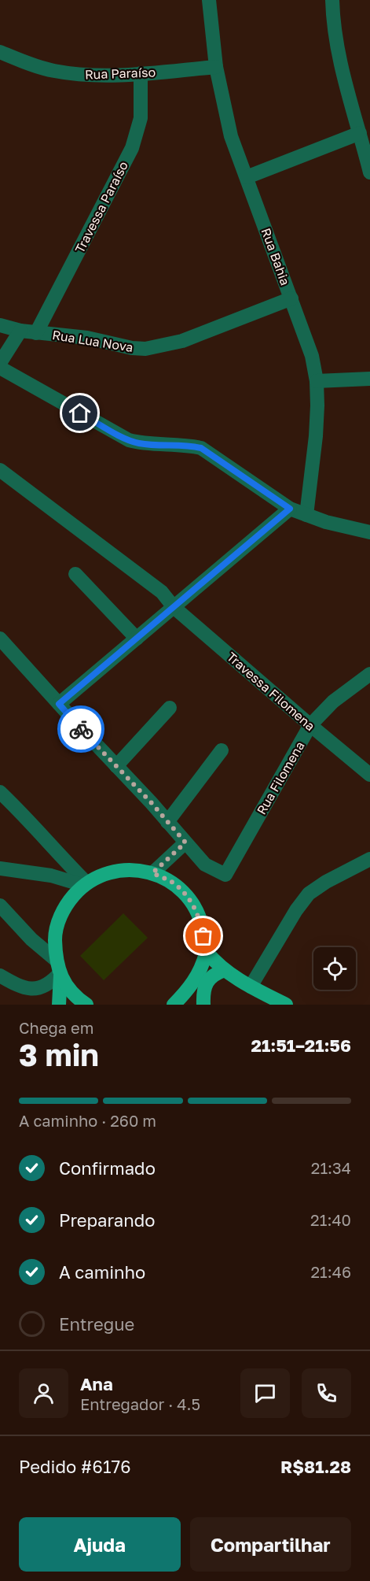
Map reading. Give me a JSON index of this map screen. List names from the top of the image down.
{
  "streets": {
    "street": [
      "Rua Paraíso",
      "Travessa Paraíso",
      "Rua Bahia",
      "Rua Lua Nova",
      "Travessa Filomena",
      "Rua Filomena"
    ]
  },
  "crossings": [
    ["Rua Paraíso", "Travessa Paraíso"],
    ["Rua Paraíso", "Rua Bahia"],
    ["Travessa Paraíso", "Rua Lua Nova"],
    ["Rua Bahia", "Rua Lua Nova"],
    ["Travessa Filomena", "Rua Filomena"]
  ],
  "page": {
    "heading": ["3 min", "Chega em", "21:51–21:56"],
    "panel": [
      "Ana",
      "Entregador · 4.5",
      "Pedido #6176",
      "R$81.28"
    ],
    "bar": "A caminho · 260 m",
    "list": [
      ["Confirmado", "21:34"],
      ["Preparando", "21:40"],
      ["A caminho", "21:46"],
      "Entregue"
    ],
    "buttons": ["Ajuda", "Compartilhar"]
  }
}
